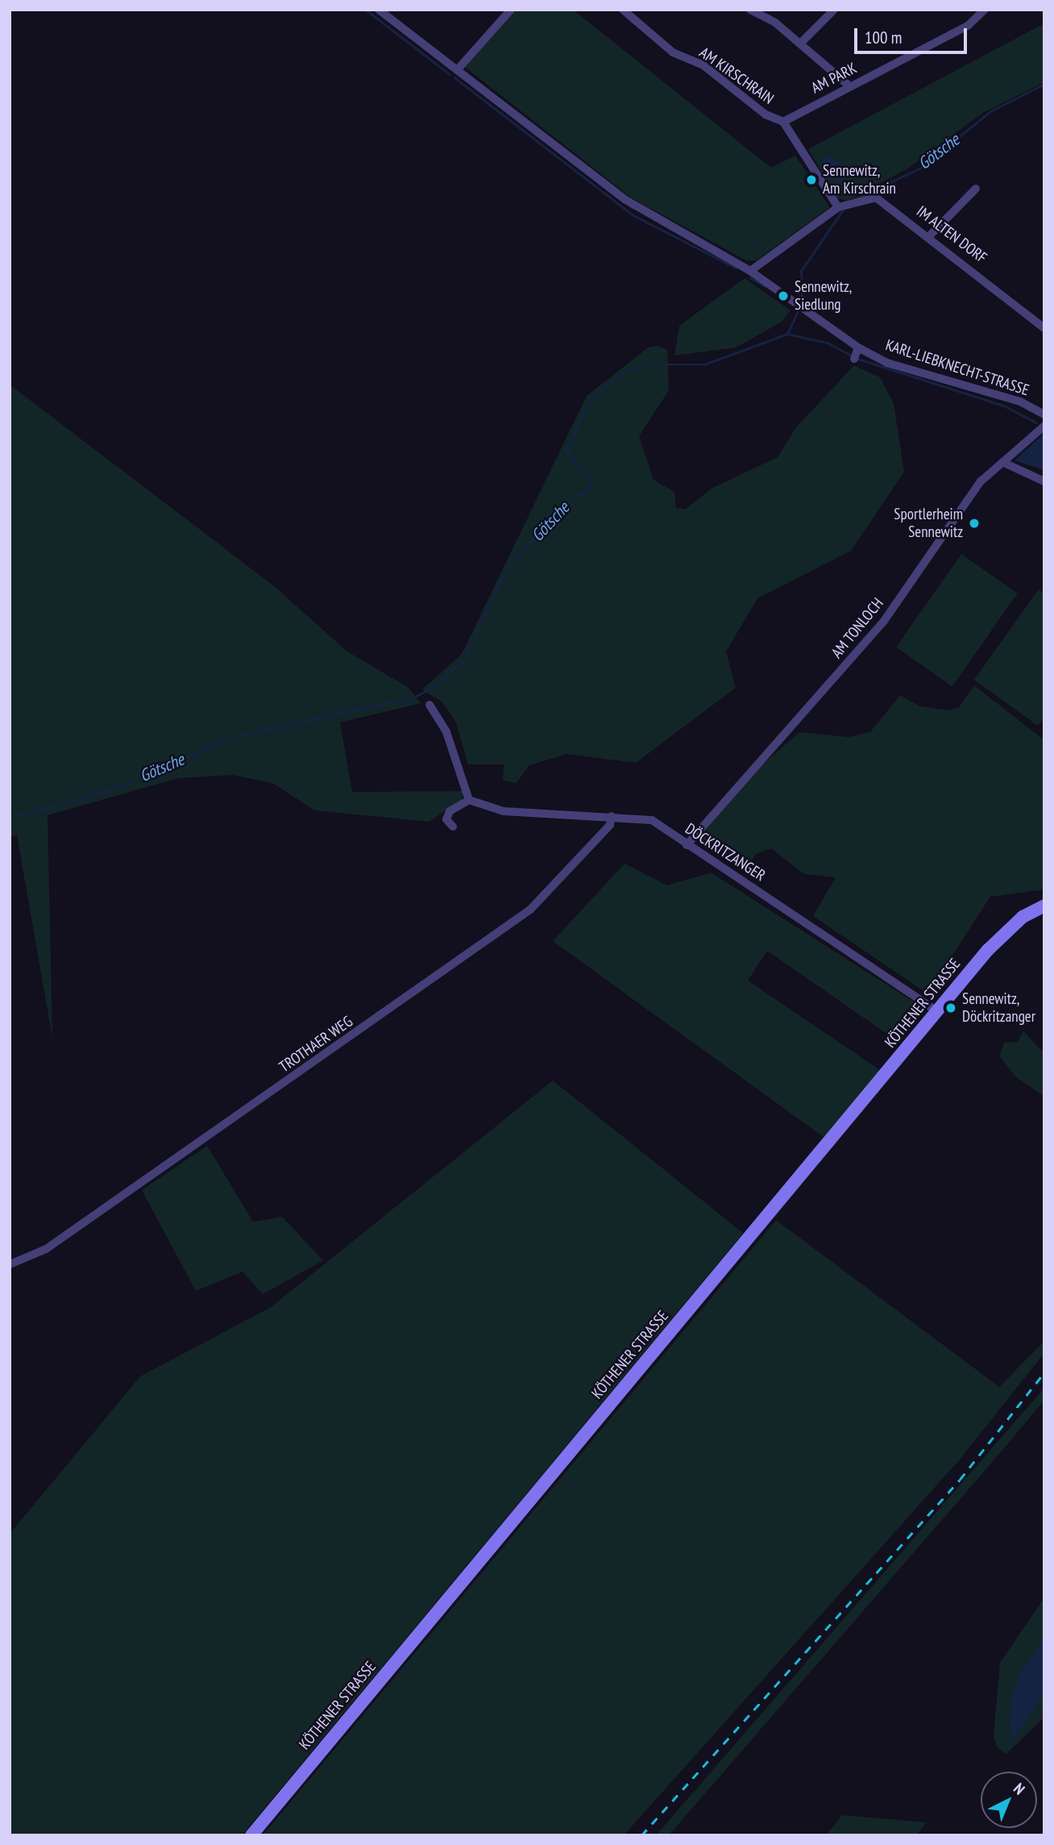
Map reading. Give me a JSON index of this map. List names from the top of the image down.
{
  "streets": {
    "main road": ["KÖTHENER STRASSE"],
    "street": [
      "AM KIRSCHRAIN",
      "AM PARK",
      "IM ALTEN DORF",
      "KARL-LIEBKNECHT-STRASSE",
      "AM TONLOCH",
      "DÖCKRITZANGER",
      "TROTHAER WEG"
    ]
  },
  "crossings": [
    ["AM KIRSCHRAIN", "AM PARK"],
    ["IM ALTEN DORF", "KARL-LIEBKNECHT-STRASSE"],
    ["AM TONLOCH", "DÖCKRITZANGER"],
    ["DÖCKRITZANGER", "KÖTHENER STRASSE"],
    ["DÖCKRITZANGER", "TROTHAER WEG"]
  ],
  "water": ["Götsche"],
  "places": [
    "Sennewitz, Am Kirschrain",
    "Sennewitz, Siedlung",
    "Sportlerheim Sennewitz",
    "Sennewitz, Döckritzanger"
  ],
  "scale_bar": "100 m",
  "north": "top right"
}
